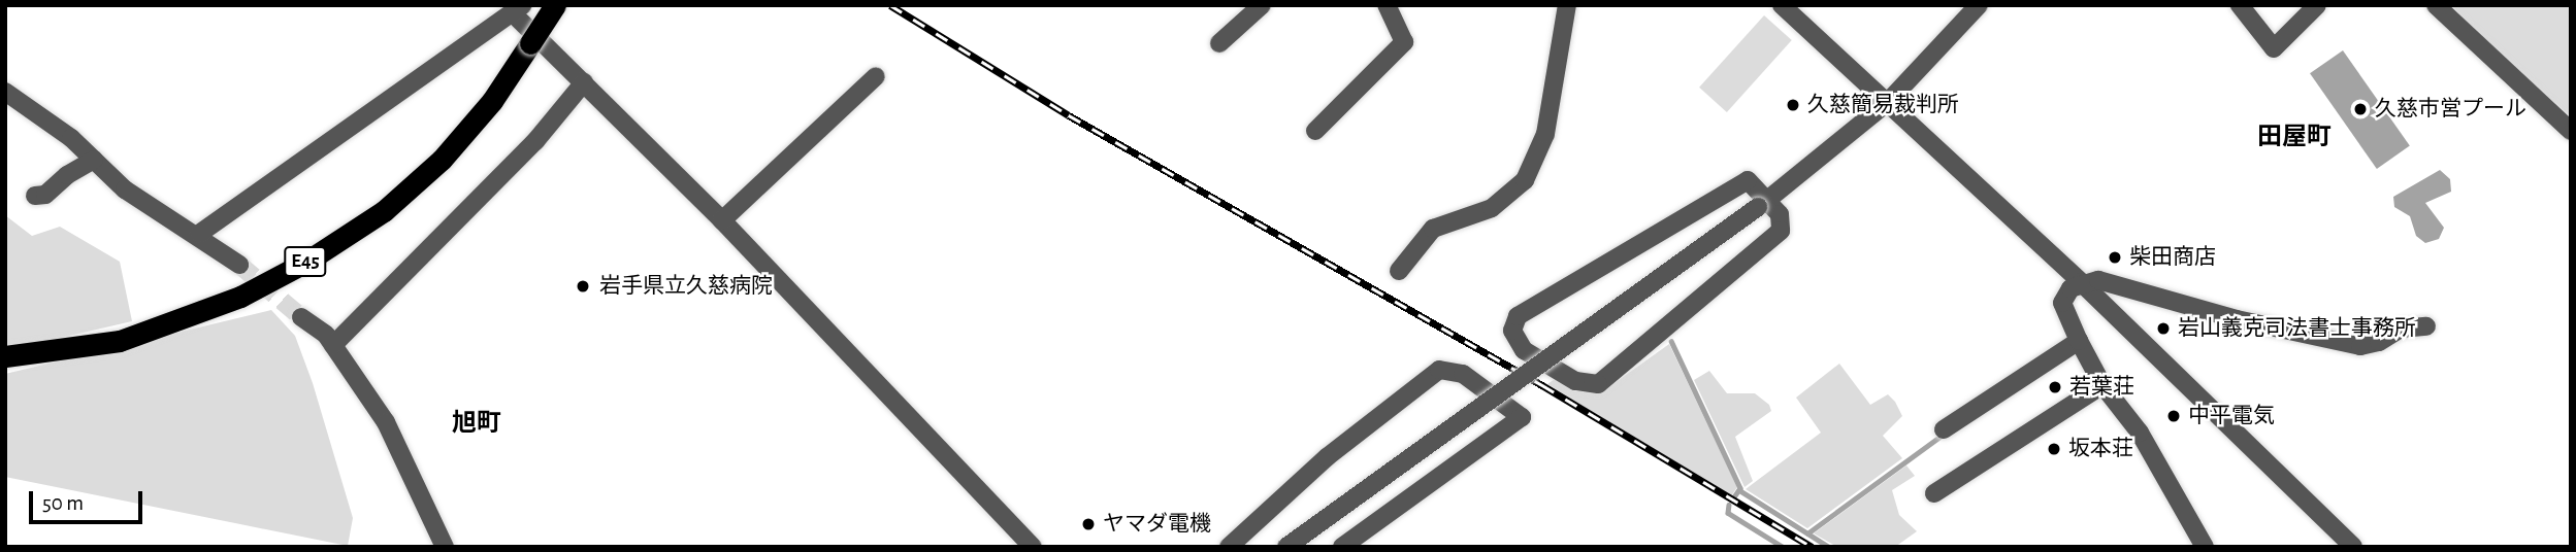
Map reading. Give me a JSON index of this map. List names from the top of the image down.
{
  "streets": {
    "highway": ["E45"]
  },
  "districts": ["田屋町", "旭町"],
  "places": [
    "久慈簡易裁判所",
    "久慈市営プール",
    "柴田商店",
    "岩手県立久慈病院",
    "岩山義克司法書士事務所",
    "若葉荘",
    "中平電気",
    "坂本荘",
    "ヤマダ電機"
  ],
  "scale_bar": "50 m"
}
